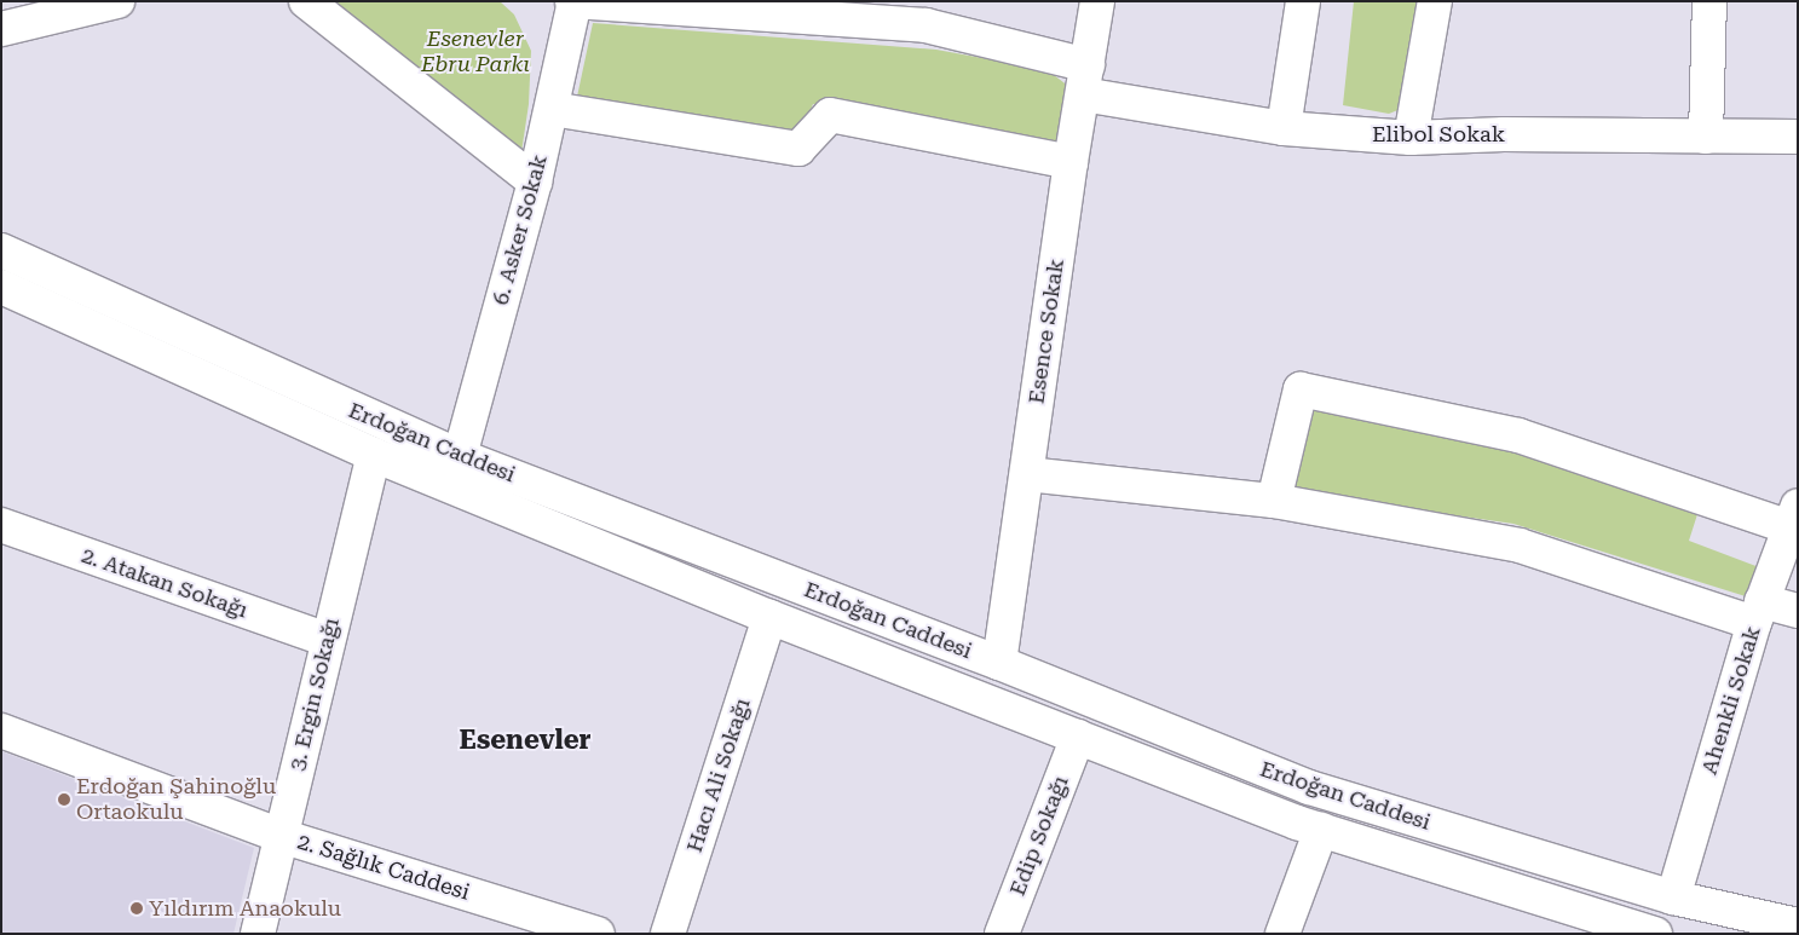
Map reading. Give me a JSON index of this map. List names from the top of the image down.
{
  "streets": {
    "street": [
      "Elibol Sokak",
      "6. Asker Sokak",
      "Esence Sokak",
      "Erdoğan Caddesi",
      "2. Atakan Sokağı",
      "3. Ergin Sokağı",
      "Ahenkli Sokak",
      "Hacı Ali Sokağı",
      "Edip Sokağı",
      "2. Sağlık Caddesi"
    ]
  },
  "crossings": [
    ["Elibol Sokak", "6. Asker Sokak"],
    ["Elibol Sokak", "Esence Sokak"],
    ["6. Asker Sokak", "Erdoğan Caddesi"],
    ["Esence Sokak", "Erdoğan Caddesi"],
    ["Erdoğan Caddesi", "3. Ergin Sokağı"],
    ["Erdoğan Caddesi", "Ahenkli Sokak"],
    ["Erdoğan Caddesi", "Hacı Ali Sokağı"],
    ["Erdoğan Caddesi", "Edip Sokağı"],
    ["2. Atakan Sokağı", "3. Ergin Sokağı"],
    ["3. Ergin Sokağı", "2. Sağlık Caddesi"]
  ],
  "districts": ["Esenevler"],
  "parks": ["Esenevler Ebru Parkı"],
  "places": ["Erdoğan Şahinoğlu Ortaokulu", "Yıldırım Anaokulu"]
}
